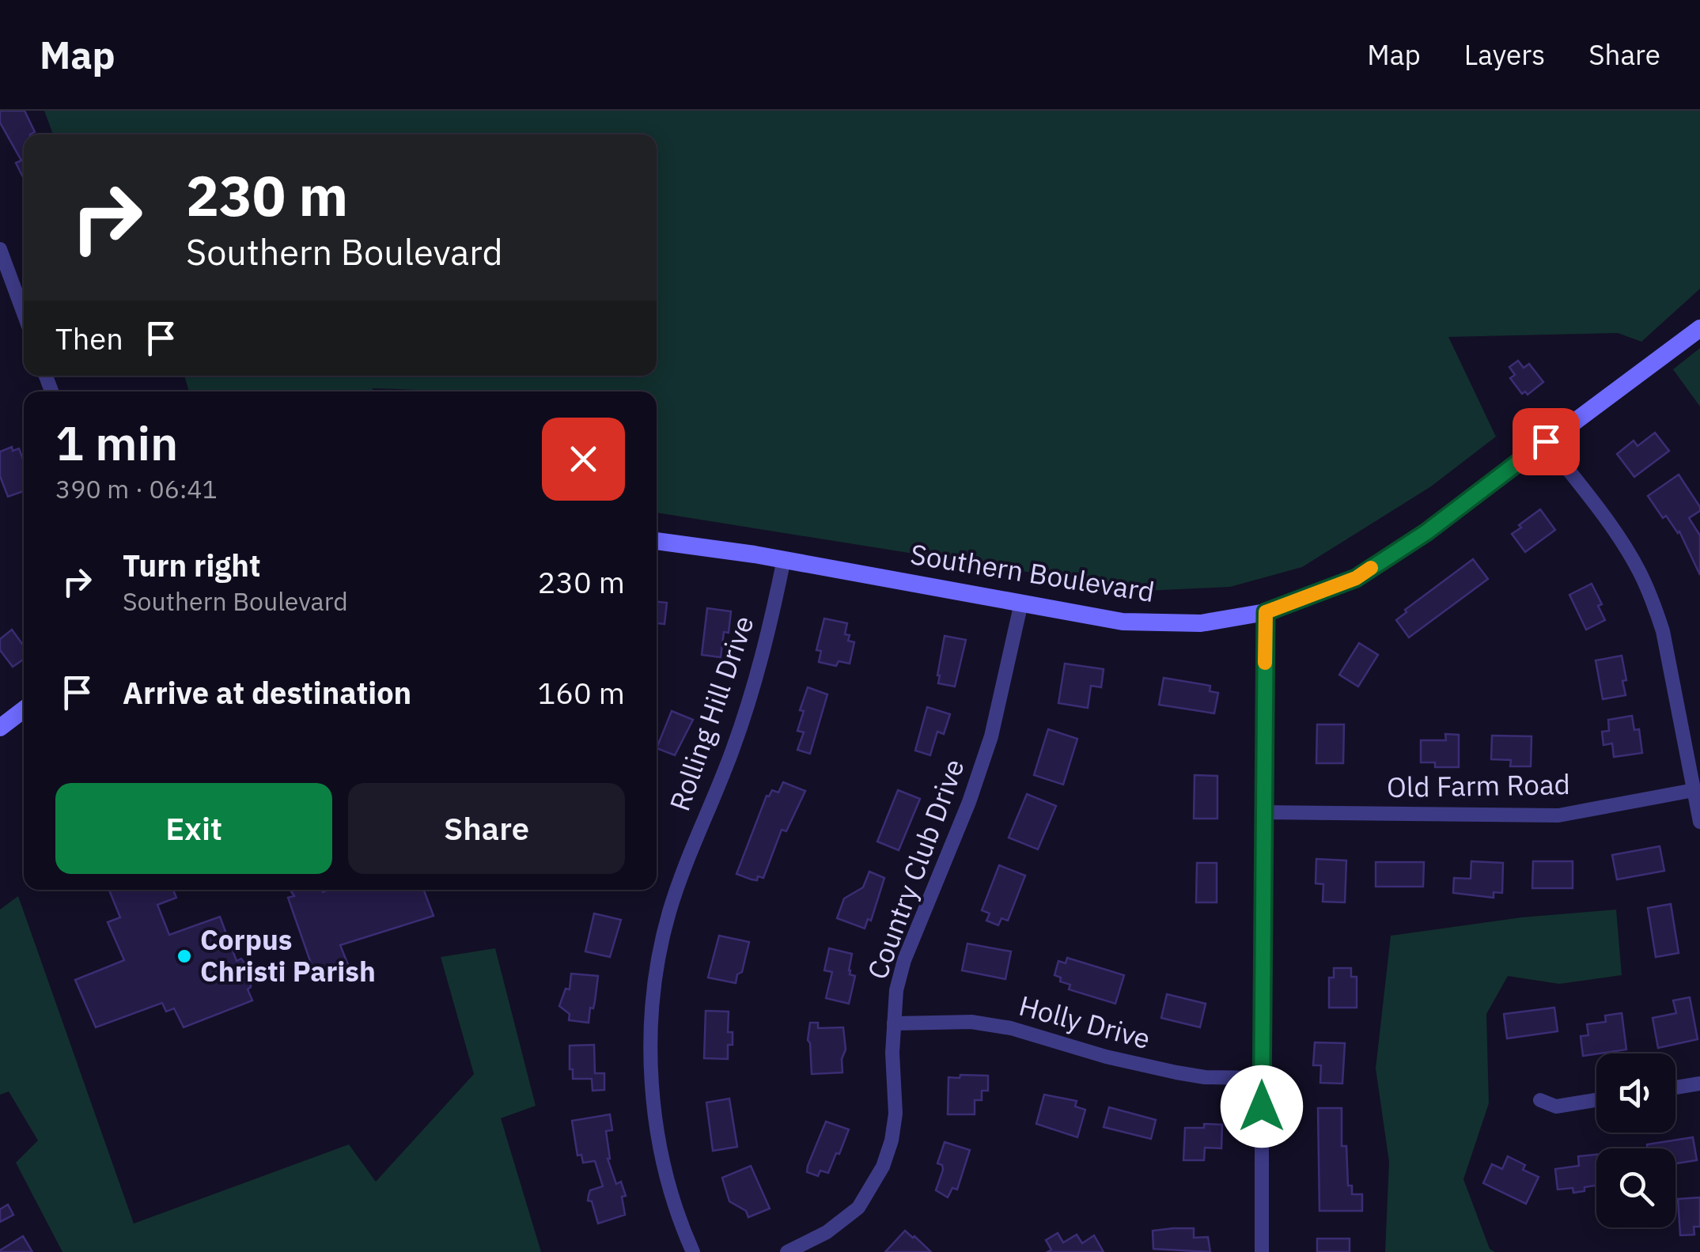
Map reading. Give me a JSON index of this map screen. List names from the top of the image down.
{
  "streets": {
    "main road": ["Southern Boulevard"],
    "street": [
      "Rolling Hill Drive",
      "Old Farm Road",
      "Country Club Drive",
      "Holly Drive"
    ]
  },
  "crossings": [
    ["Southern Boulevard", "Rolling Hill Drive"],
    ["Southern Boulevard", "Country Club Drive"],
    ["Country Club Drive", "Holly Drive"]
  ],
  "places": ["Corpus Christi Parish"],
  "page": {
    "header": "Map",
    "nav": ["Map", "Layers", "Share"],
    "turn": ["230 m", "Southern Boulevard"],
    "then": "Then",
    "heading": ["1 min", "390 m · 06:41"],
    "list": [
      {
        "name": "Turn right",
        "note": "Southern Boulevard",
        "value": "230 m"
      },
      {
        "name": "Arrive at destination",
        "value": "160 m"
      }
    ],
    "buttons": ["Exit", "Share"]
  }
}
